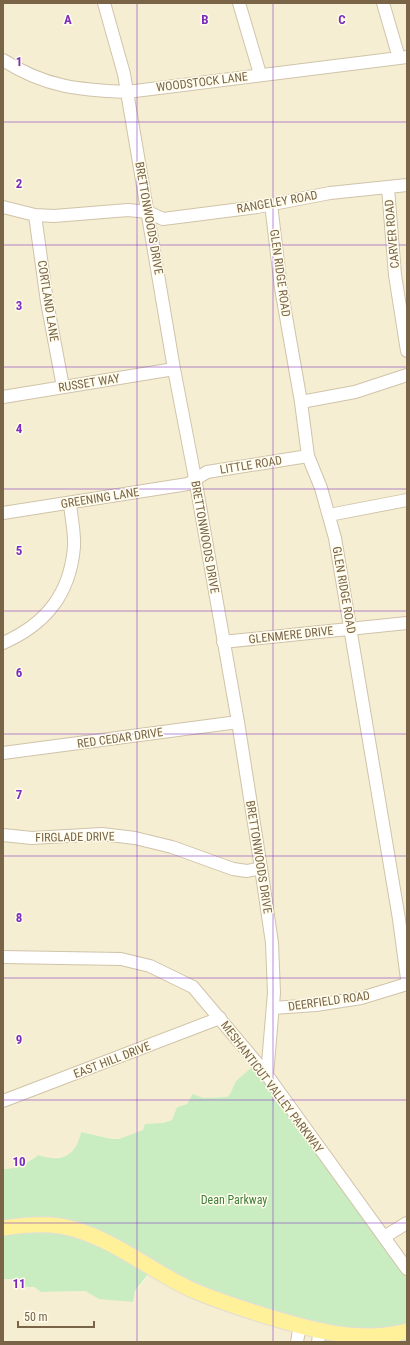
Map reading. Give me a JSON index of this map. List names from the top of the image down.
{
  "streets": {
    "street": [
      "WOODSTOCK LANE",
      "RANGELEY ROAD",
      "BRETTONWOODS DRIVE",
      "CARVER ROAD",
      "GLEN RIDGE ROAD",
      "CORTLAND LANE",
      "RUSSET WAY",
      "LITTLE ROAD",
      "GREENING LANE",
      "GLENMERE DRIVE",
      "RED CEDAR DRIVE",
      "FIRGLADE DRIVE",
      "DEERFIELD ROAD",
      "EAST HILL DRIVE",
      "MESHANTICUT VALLEY PARKWAY"
    ]
  },
  "crossings": [
    ["WOODSTOCK LANE", "BRETTONWOODS DRIVE"],
    ["RANGELEY ROAD", "BRETTONWOODS DRIVE"],
    ["RANGELEY ROAD", "CARVER ROAD"],
    ["RANGELEY ROAD", "GLEN RIDGE ROAD"],
    ["RANGELEY ROAD", "CORTLAND LANE"],
    ["BRETTONWOODS DRIVE", "RUSSET WAY"],
    ["BRETTONWOODS DRIVE", "LITTLE ROAD"],
    ["BRETTONWOODS DRIVE", "GREENING LANE"],
    ["BRETTONWOODS DRIVE", "GLENMERE DRIVE"],
    ["BRETTONWOODS DRIVE", "RED CEDAR DRIVE"],
    ["BRETTONWOODS DRIVE", "FIRGLADE DRIVE"],
    ["BRETTONWOODS DRIVE", "DEERFIELD ROAD"],
    ["BRETTONWOODS DRIVE", "MESHANTICUT VALLEY PARKWAY"],
    ["GLEN RIDGE ROAD", "LITTLE ROAD"],
    ["GLEN RIDGE ROAD", "GLENMERE DRIVE"],
    ["CORTLAND LANE", "RUSSET WAY"],
    ["LITTLE ROAD", "GREENING LANE"],
    ["EAST HILL DRIVE", "MESHANTICUT VALLEY PARKWAY"]
  ],
  "parks": ["Dean Parkway"],
  "scale_bar": "50 m",
  "grid": {
    "columns": ["A", "B", "C"],
    "rows": [
      "1",
      "2",
      "3",
      "4",
      "5",
      "6",
      "7",
      "8",
      "9",
      "10",
      "11"
    ]
  }
}
